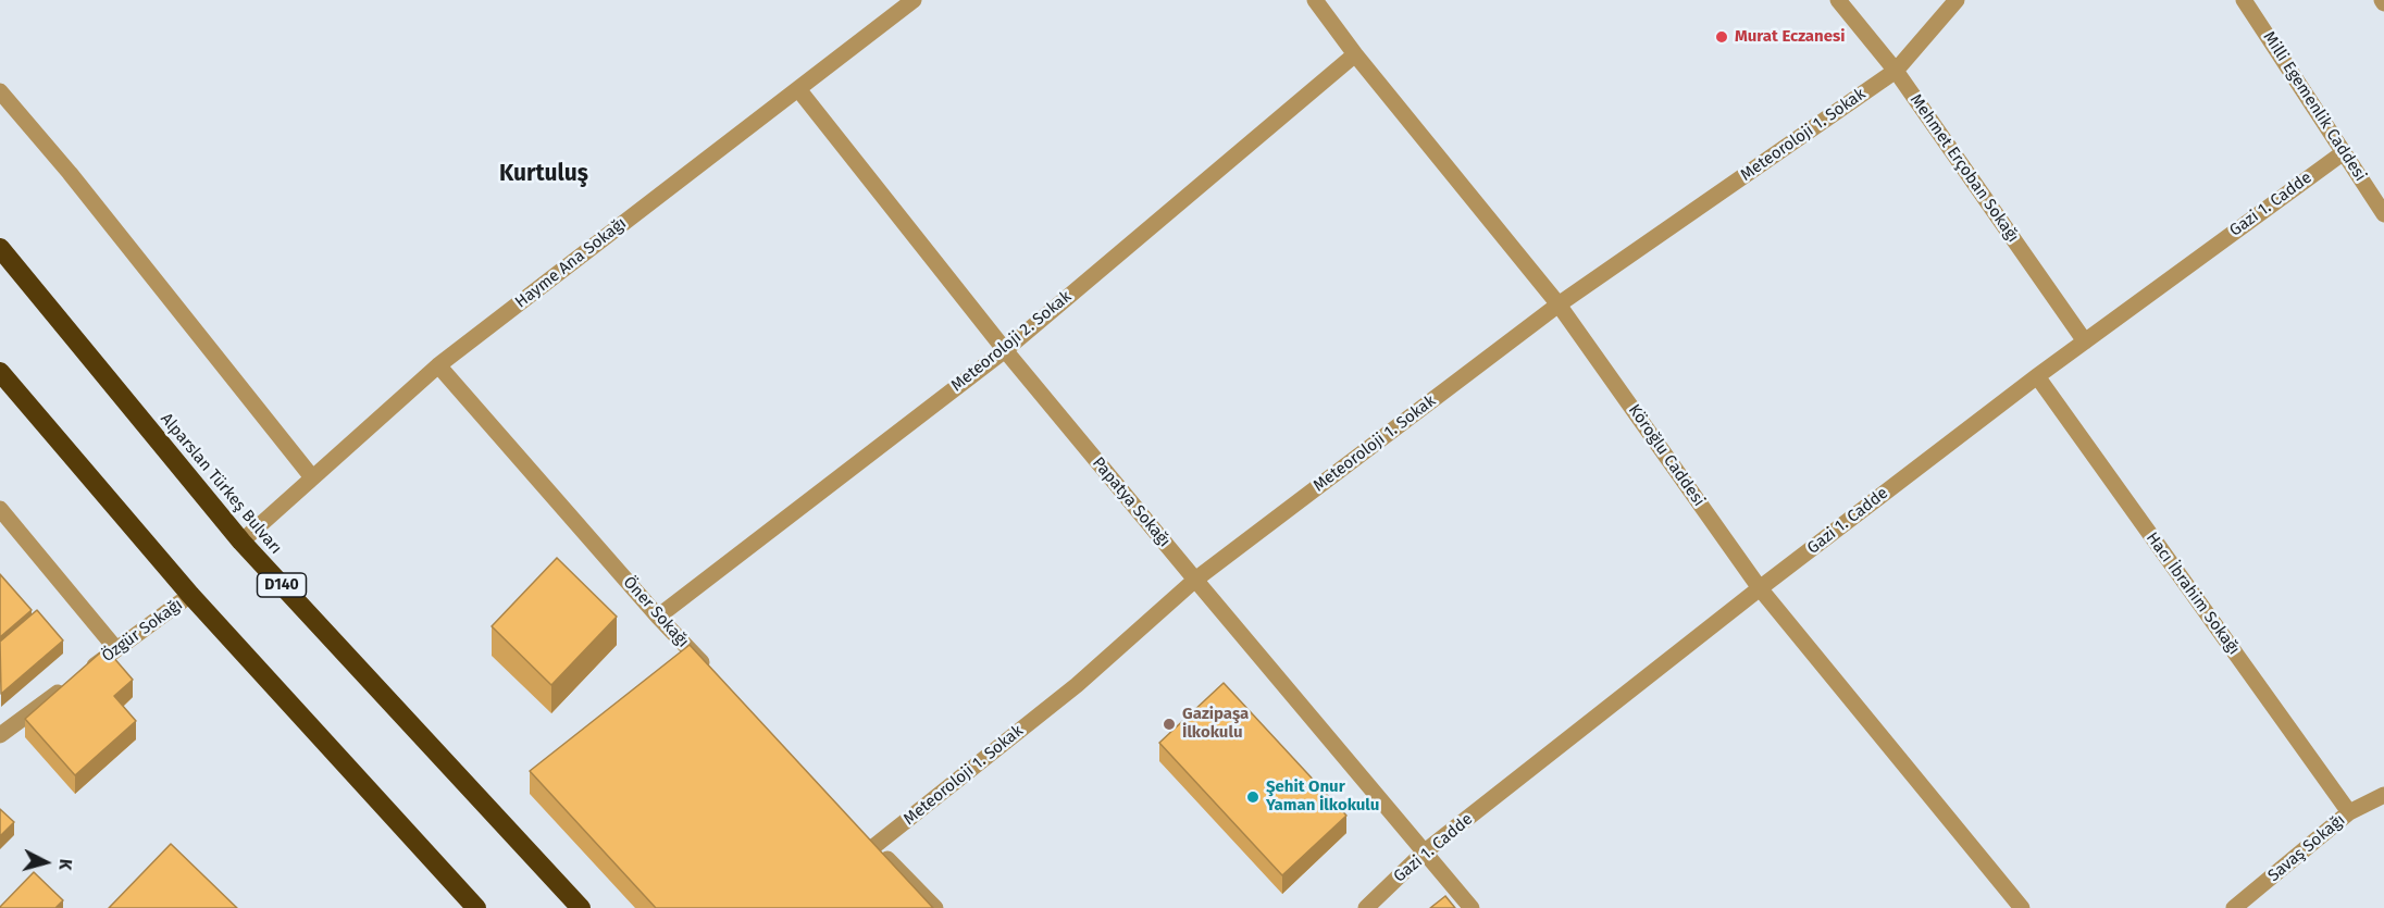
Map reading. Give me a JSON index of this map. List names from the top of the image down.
{
  "streets": {
    "highway": ["Alparslan Türkeş Bulvarı", "D140"],
    "street": [
      "Milli Egemenlik Caddesi",
      "Meteoroloji 1. Sokak",
      "Mehmet Erçoban Sokağı",
      "Gazi 1. Cadde",
      "Hayme Ana Sokağı",
      "Meteoroloji 2. Sokak",
      "Köroğlu Caddesi",
      "Papatya Sokağı",
      "Hacı İbrahim Sokağı",
      "Öner Sokağı",
      "Özgür Sokağı",
      "Savaş Sokağı"
    ]
  },
  "crossings": [
    ["Milli Egemenlik Caddesi", "Gazi 1. Cadde"],
    ["Meteoroloji 1. Sokak", "Mehmet Erçoban Sokağı"],
    ["Meteoroloji 1. Sokak", "Köroğlu Caddesi"],
    ["Meteoroloji 1. Sokak", "Papatya Sokağı"],
    ["Mehmet Erçoban Sokağı", "Gazi 1. Cadde"],
    ["Gazi 1. Cadde", "Köroğlu Caddesi"],
    ["Gazi 1. Cadde", "Papatya Sokağı"],
    ["Gazi 1. Cadde", "Hacı İbrahim Sokağı"],
    ["Hayme Ana Sokağı", "Alparslan Türkeş Bulvarı"],
    ["Hayme Ana Sokağı", "Papatya Sokağı"],
    ["Hayme Ana Sokağı", "Öner Sokağı"],
    ["Meteoroloji 2. Sokak", "Köroğlu Caddesi"],
    ["Meteoroloji 2. Sokak", "Papatya Sokağı"],
    ["Meteoroloji 2. Sokak", "Öner Sokağı"],
    ["Hacı İbrahim Sokağı", "Savaş Sokağı"]
  ],
  "districts": ["Kurtuluş"],
  "places": ["Murat Eczanesi", "Gazipaşa İlkokulu", "Şehit Onur Yaman İlkokulu"],
  "north": "right"
}
